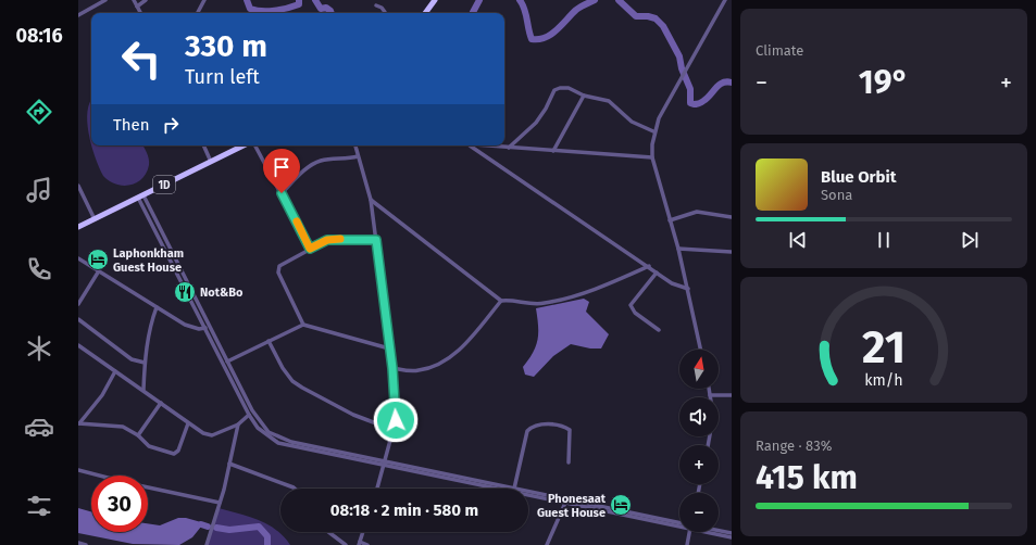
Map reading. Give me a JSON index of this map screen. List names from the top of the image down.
{
  "streets": {
    "highway": ["1D"]
  },
  "places": {
    "hotel": ["Laphonkham Guest House", "Phonesaat Guest House"],
    "restaurant": ["Not&Bo"]
  },
  "north": "top",
  "page": {
    "tabs": "08:16",
    "tile": [
      "Climate",
      ["Range · 83%", "415 km"]
    ],
    "turn": ["330 m", "Turn left"],
    "heat": ["−", "19°", "+"],
    "then": "Then",
    "song": ["Blue Orbit", "Sona"],
    "map_buttons": ["+", "−"],
    "limit": "30",
    "trip": "08:18 · 2 min · 580 m",
    "gauge": ["21", "km/h"]
  }
}
